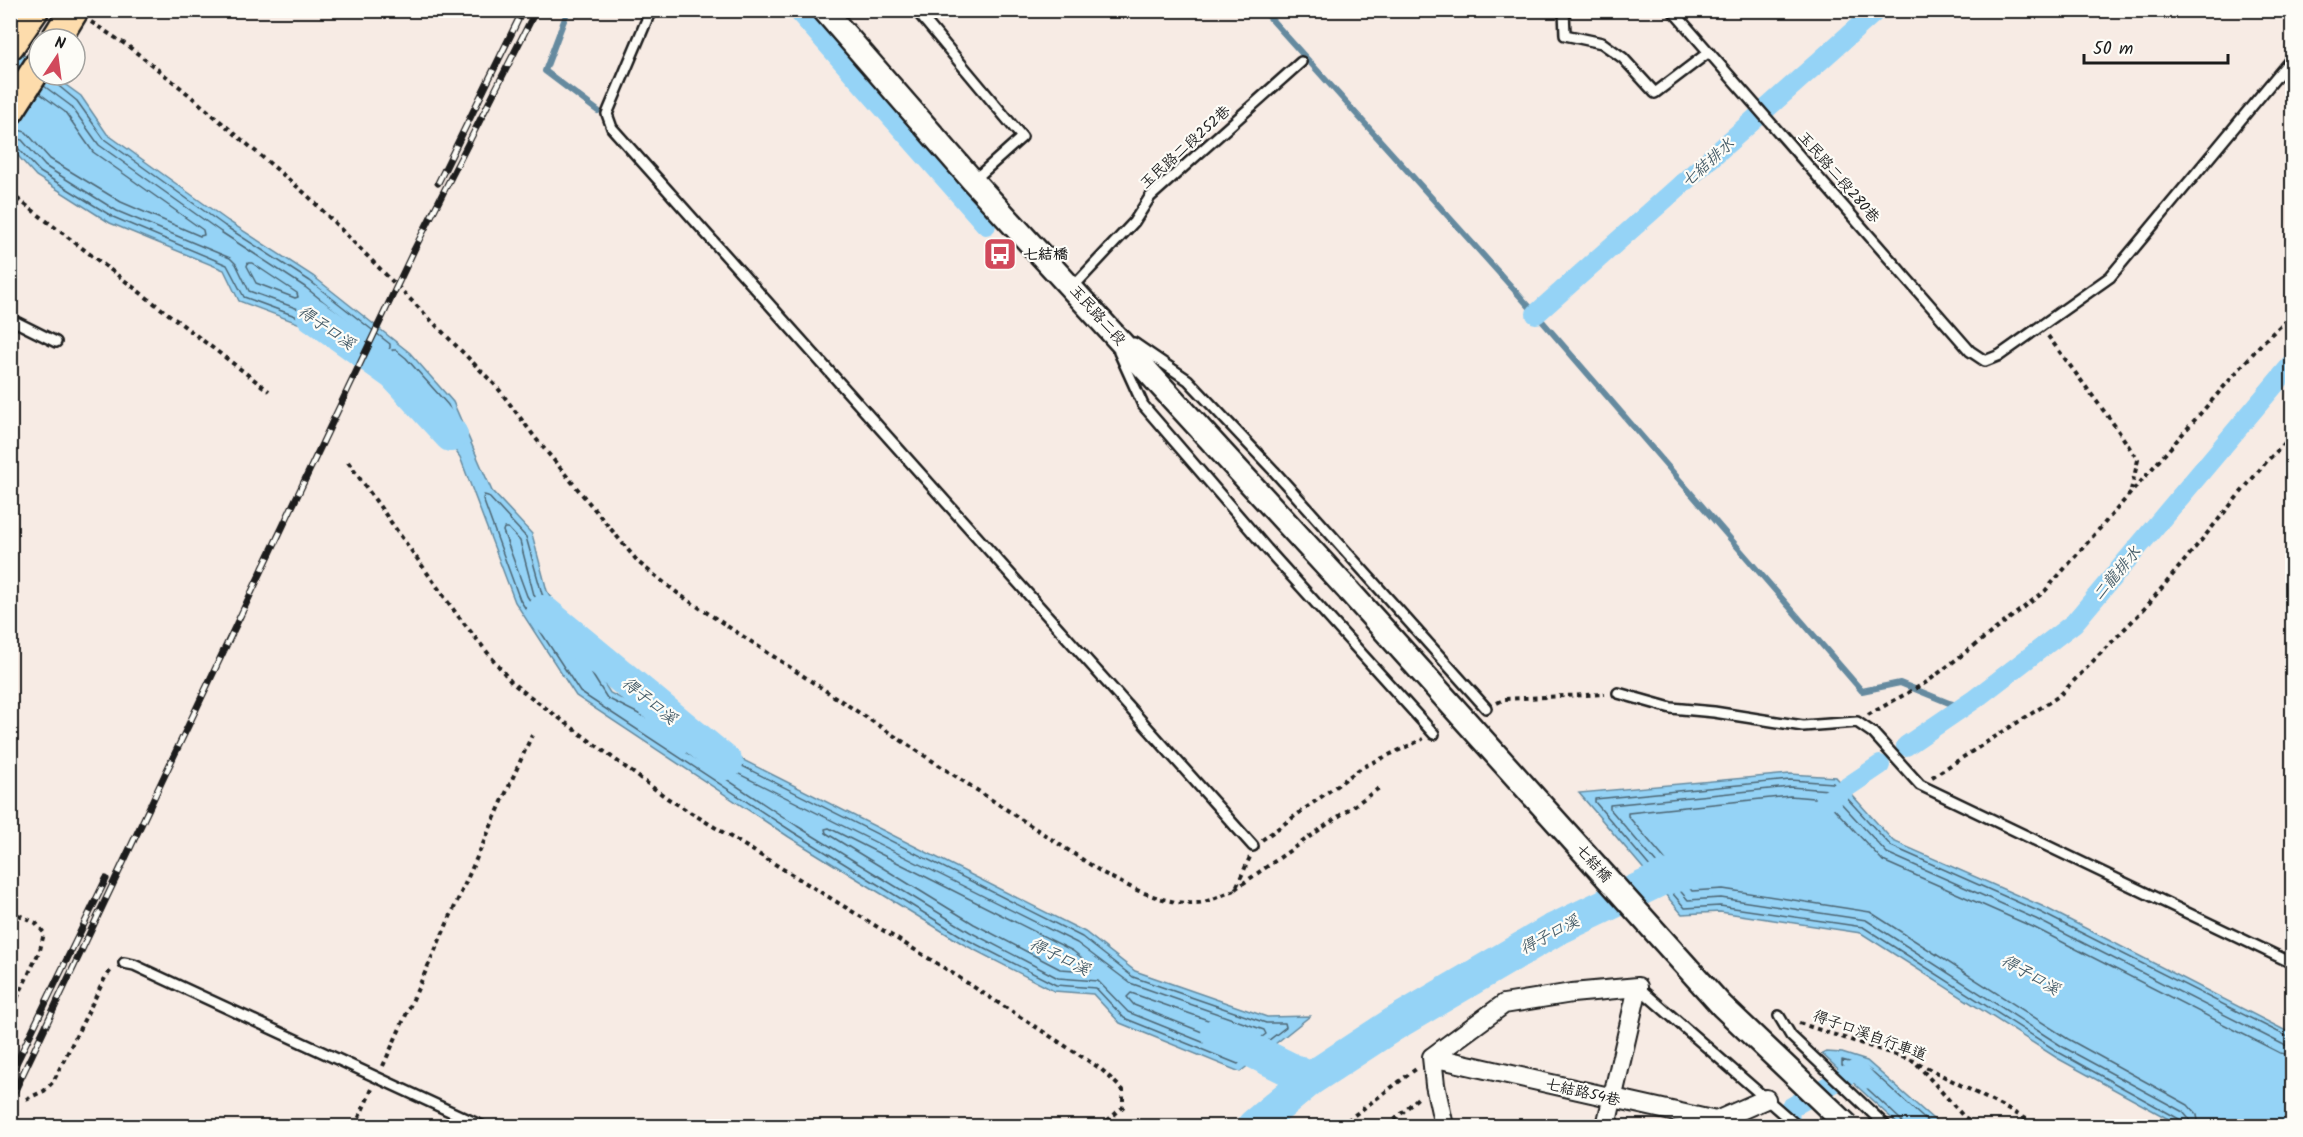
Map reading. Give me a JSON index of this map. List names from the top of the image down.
{
  "streets": {
    "street": ["玉民路二段", "七結橋", "七結路54巷"],
    "lane": ["玉民路二段252巷", "玉民路二段280巷"],
    "path": ["得子口溪自行車道"]
  },
  "crossings": [
    ["玉民路二段252巷", "玉民路二段"],
    ["玉民路二段", "七結橋"]
  ],
  "water": ["七結排水", "得子口溪", "二龍排水"],
  "places": {
    "bus stop": ["七結橋"]
  },
  "scale_bar": "50 m",
  "north": "top"
}
